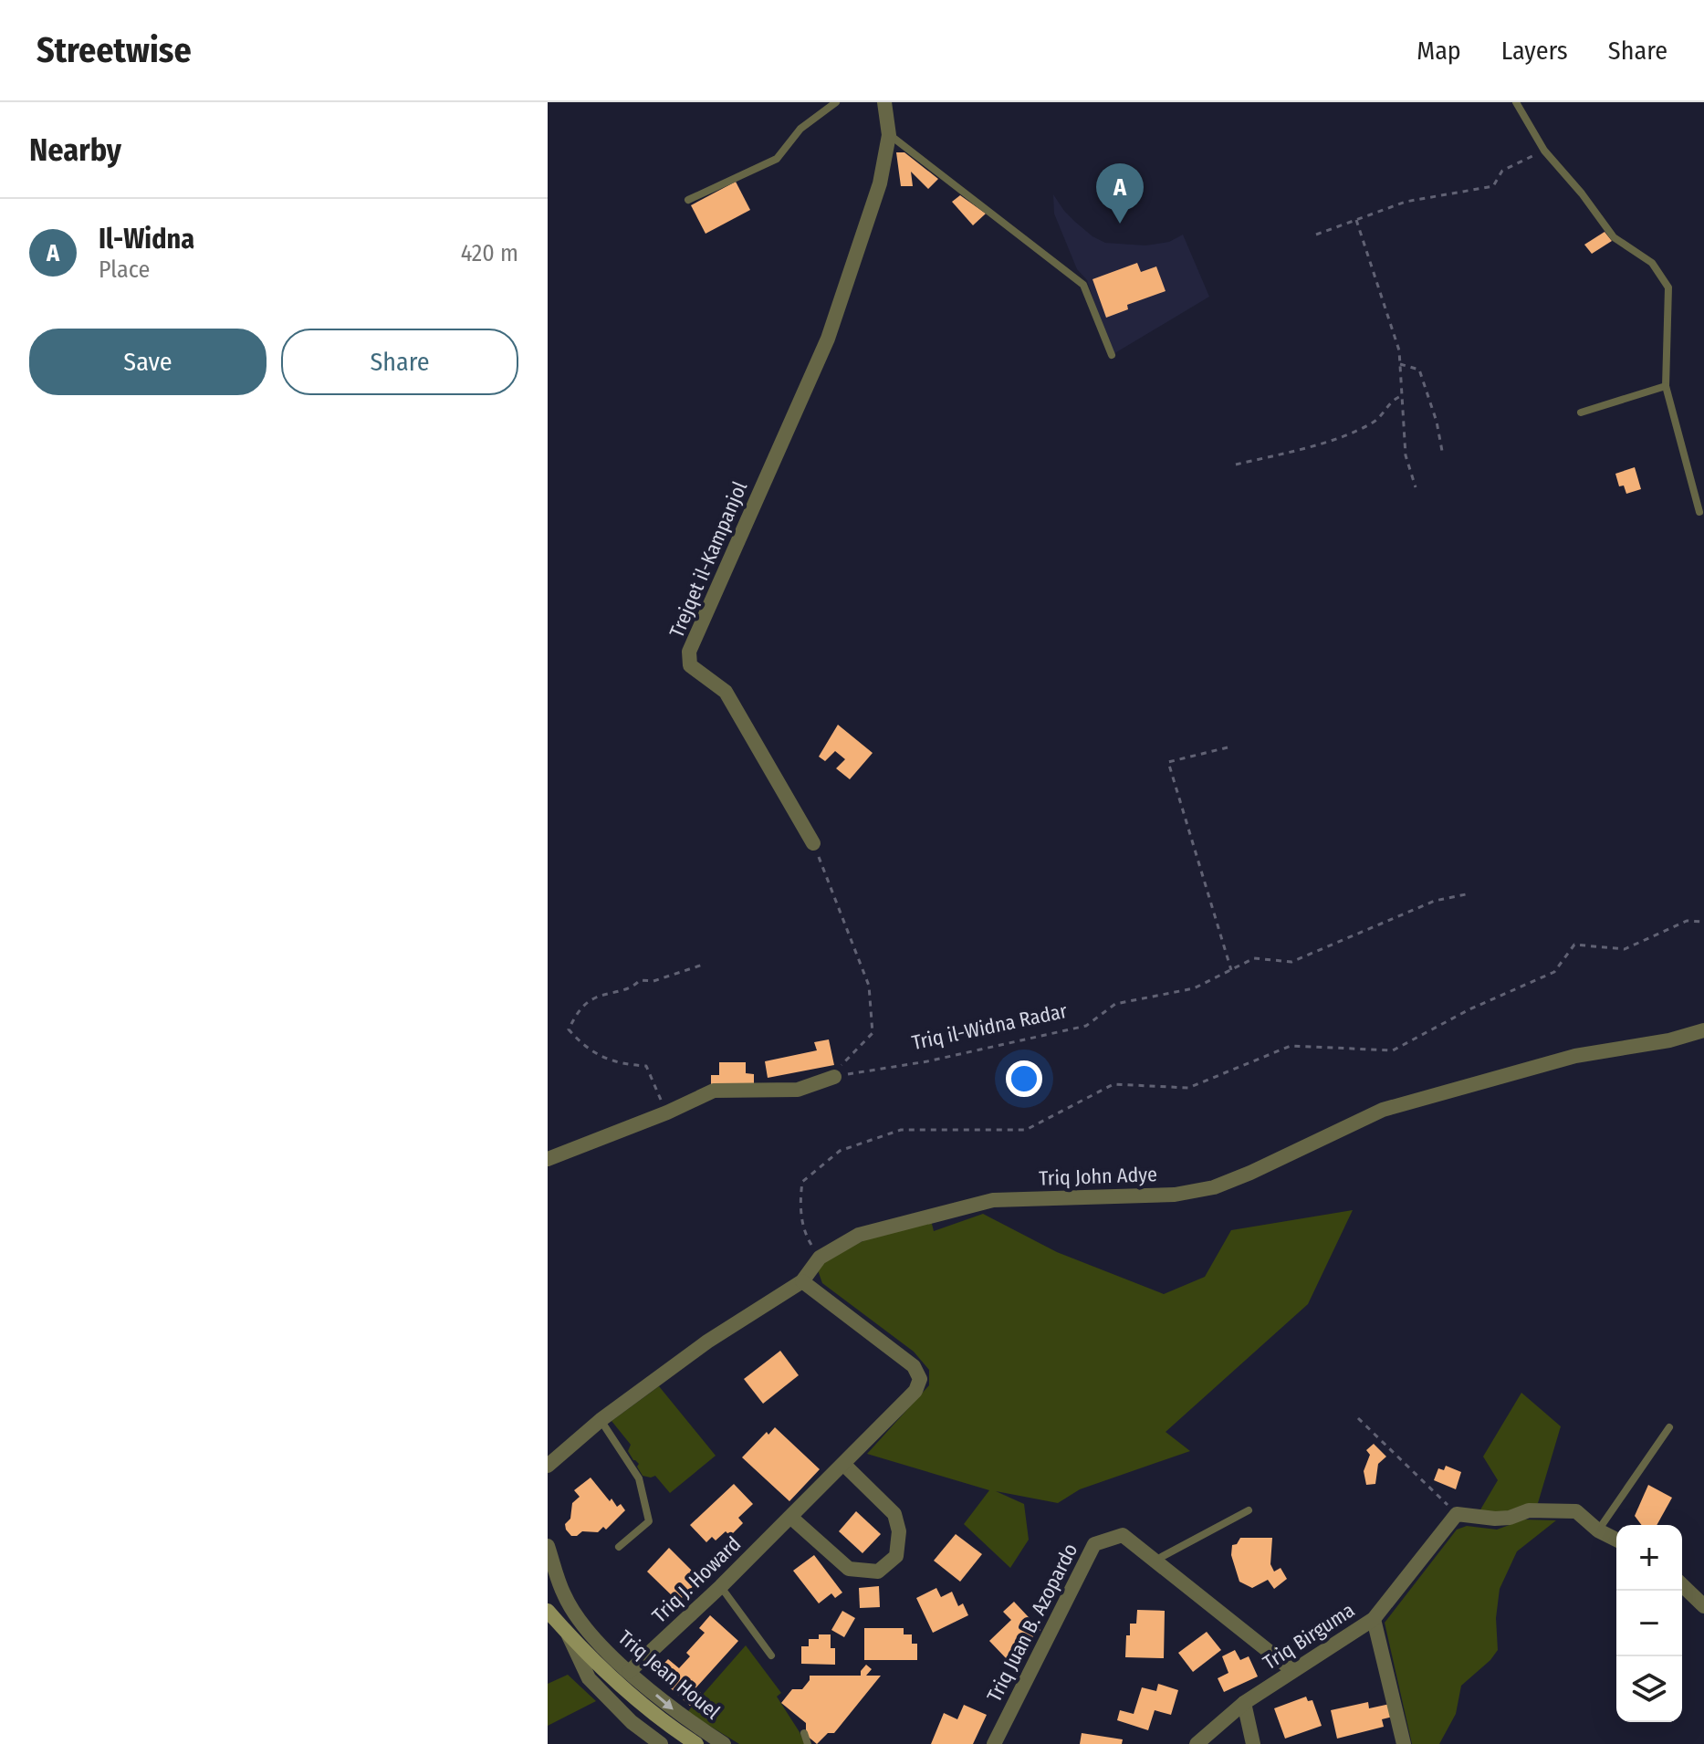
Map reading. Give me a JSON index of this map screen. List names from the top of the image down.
{
  "streets": {
    "main road": ["Triq Jean Houel"],
    "street": [
      "Trejqet il-Kampanjol",
      "Triq John Adye",
      "Triq J. Howard",
      "Triq Juan B. Azopardo",
      "Triq Birguma"
    ],
    "path": ["Triq il-Widna Radar"]
  },
  "crossings": [
    ["Triq John Adye", "Triq J. Howard"],
    ["Triq J. Howard", "Triq Jean Houel"],
    ["Triq Juan B. Azopardo", "Triq Birguma"]
  ],
  "page": {
    "header": "Streetwise",
    "nav": ["Map", "Layers", "Share"],
    "heading": "Nearby",
    "pins": "A",
    "list": [
      {
        "mark": "A",
        "name": "Il-Widna",
        "note": "Place",
        "value": "420 m"
      }
    ],
    "buttons": ["Save", "Share"],
    "map_buttons": ["+", "−"]
  }
}
